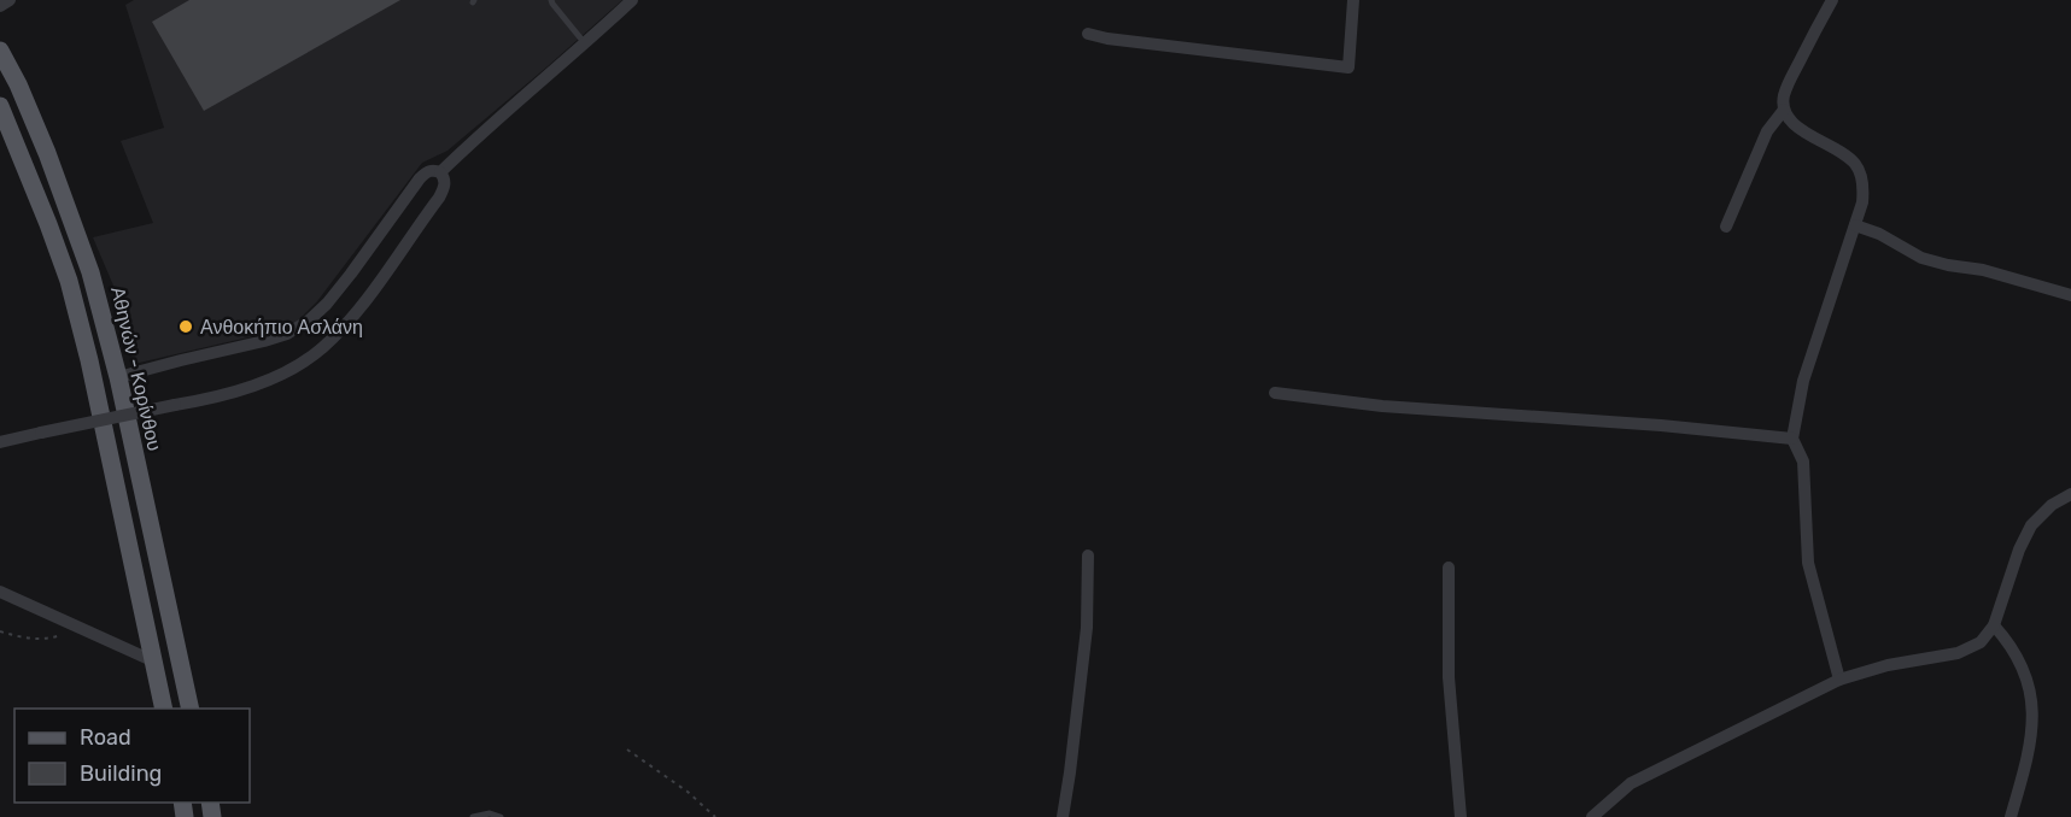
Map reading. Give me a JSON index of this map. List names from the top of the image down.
{
  "streets": {
    "main road": ["Αθηνών - Κορίνθου"]
  },
  "places": ["Ανθοκήπιο Ασλάνη"],
  "legend": ["Road", "Building"]
}
